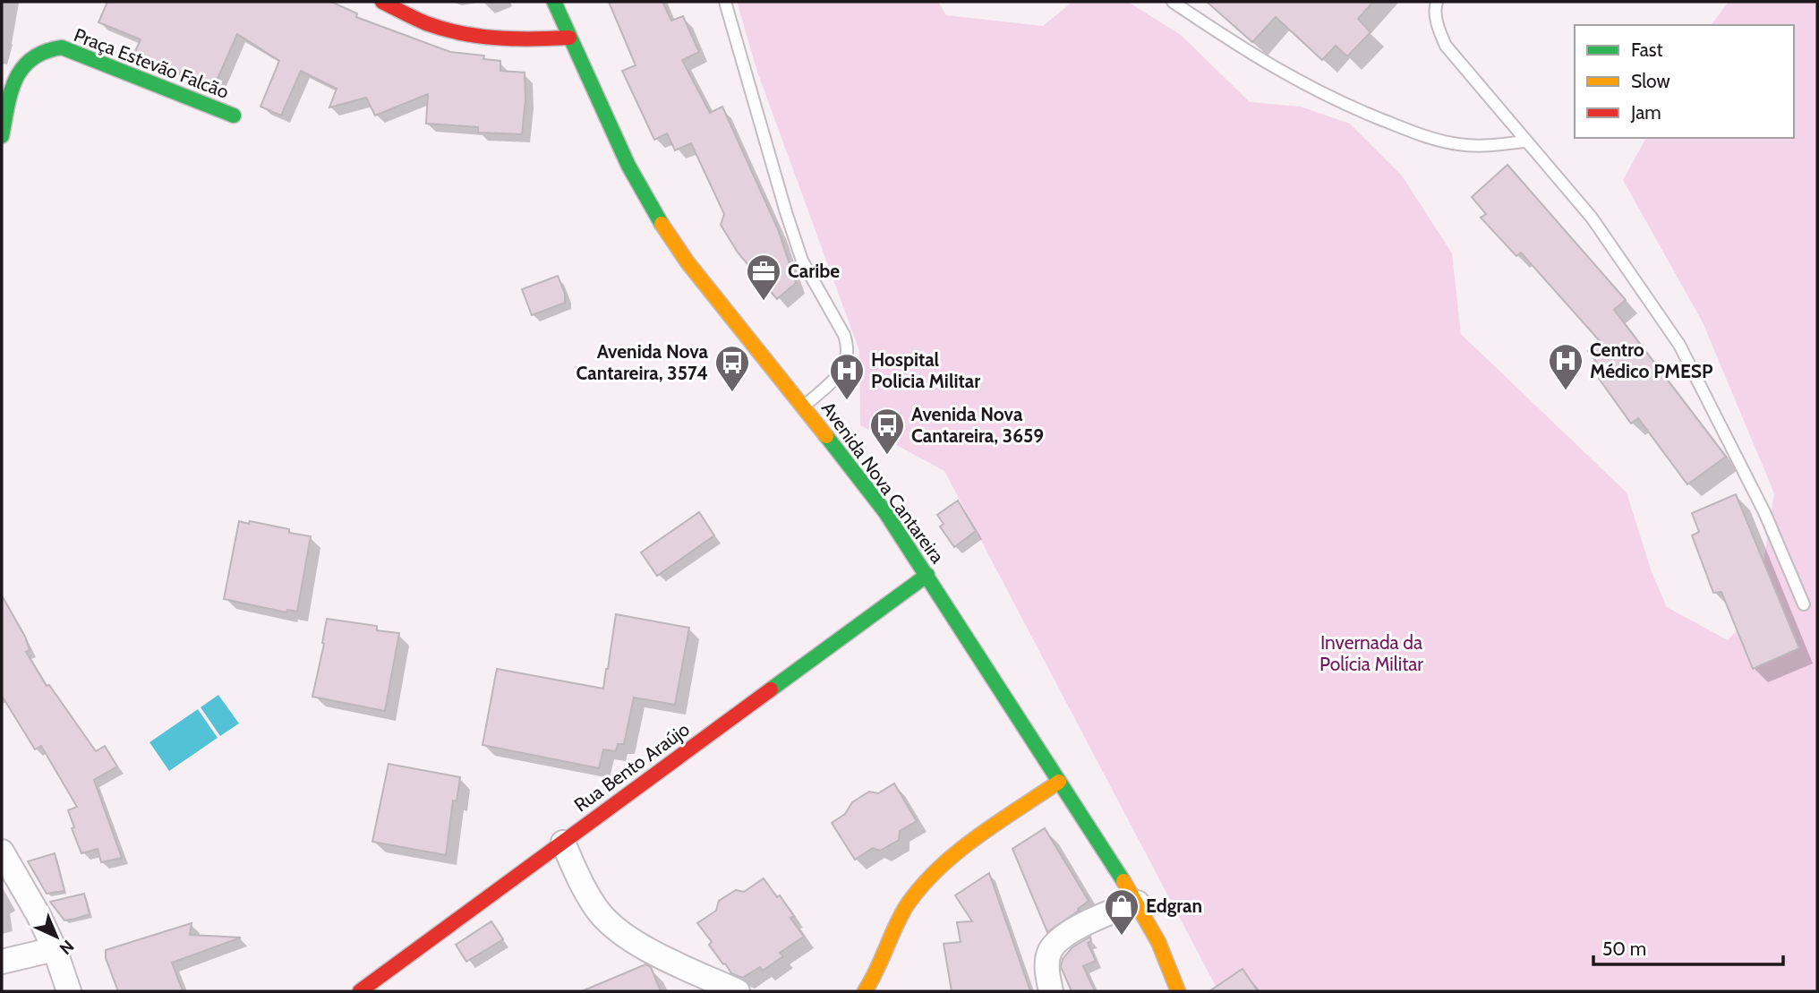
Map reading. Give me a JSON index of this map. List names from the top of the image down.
{
  "streets": {
    "street": ["Praça Estevão Falcão", "Avenida Nova Cantareira", "Rua Bento Araújo"]
  },
  "crossings": [
    ["Avenida Nova Cantareira", "Rua Bento Araújo"]
  ],
  "parks": ["Invernada da Polícia Militar"],
  "places": {
    "office": ["Caribe"],
    "hospital": ["Centro Médico PMESP", "Hospital Policia Militar"],
    "bus stop": ["Avenida Nova Cantareira, 3574", "Avenida Nova Cantareira, 3659"],
    "shop": ["Edgran"]
  },
  "legend": ["Fast", "Slow", "Jam"],
  "scale_bar": "50 m",
  "north": "bottom right"
}
